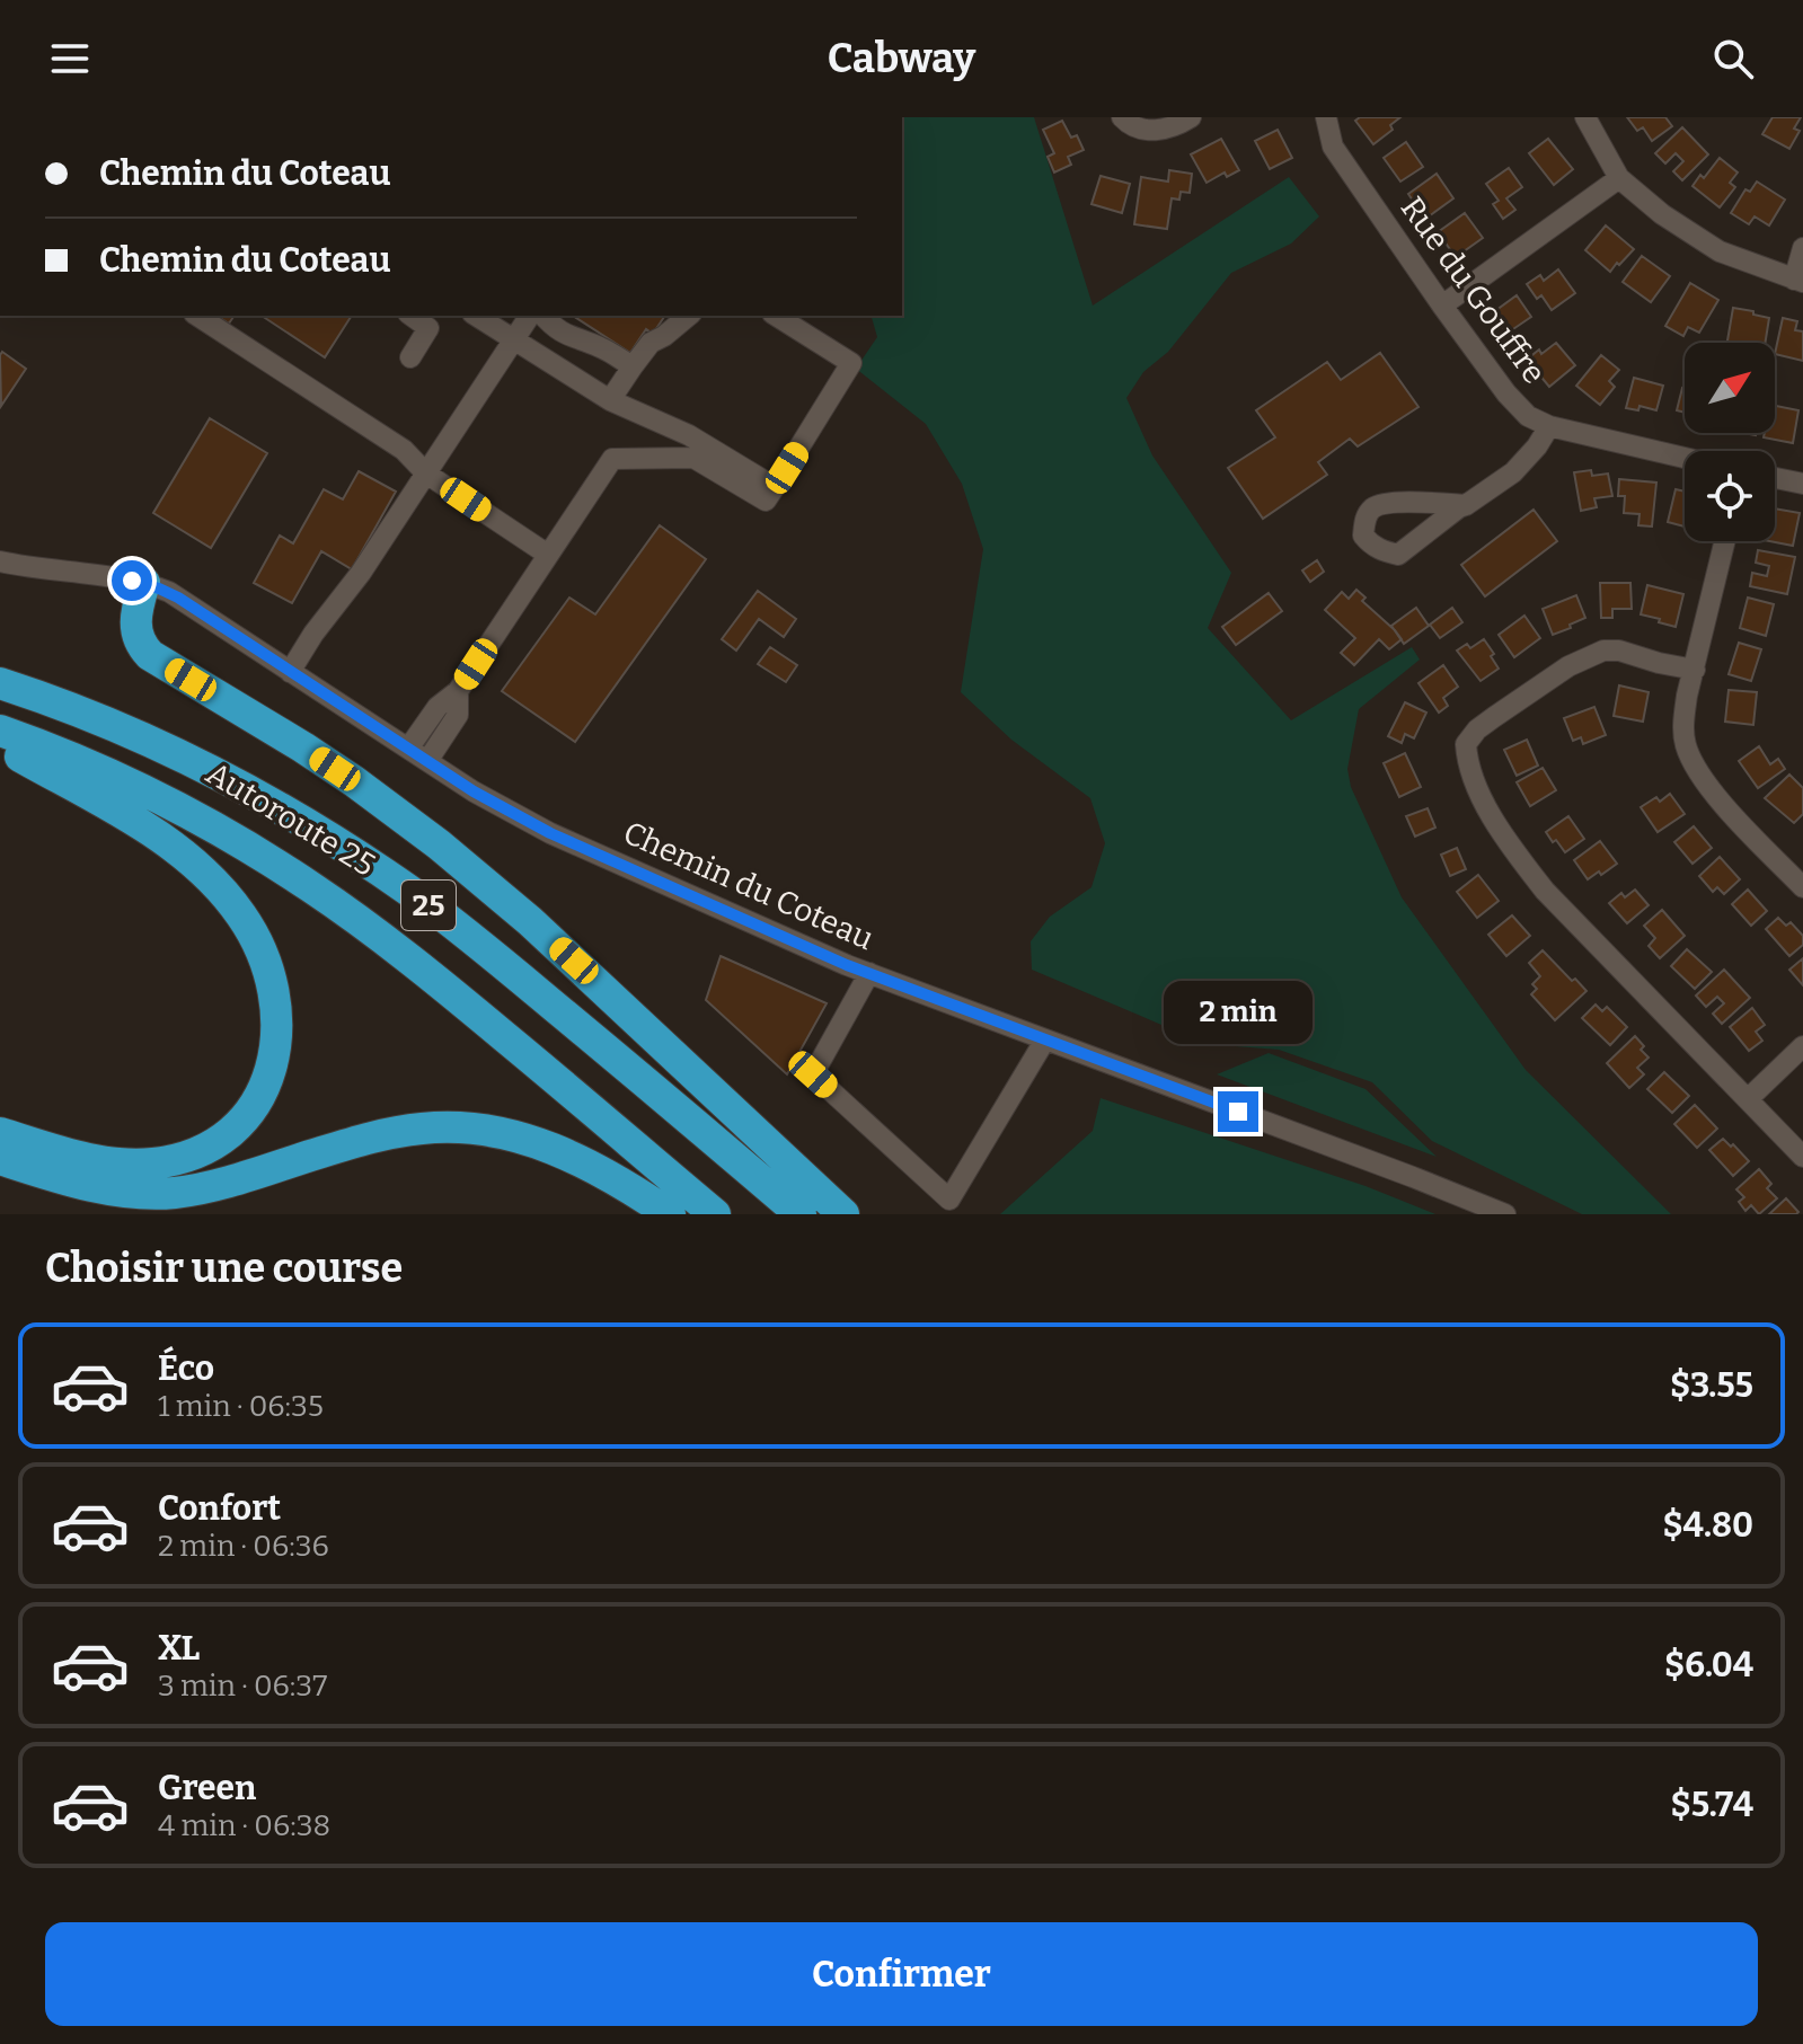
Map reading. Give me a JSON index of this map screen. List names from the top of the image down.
{
  "streets": {
    "highway": ["Autoroute 25", "25"],
    "street": ["Rue du Gouffre", "Chemin du Coteau"]
  },
  "north": "top right",
  "page": {
    "header": "Cabway",
    "banner": ["Chemin du Coteau", "Chemin du Coteau"],
    "bubble": "2 min",
    "heading": "Choisir une course",
    "list": [
      {
        "name": "Éco",
        "note": "1 min · 06:35",
        "value": "$3.55"
      },
      {
        "name": "Confort",
        "note": "2 min · 06:36",
        "value": "$4.80"
      },
      {
        "name": "XL",
        "note": "3 min · 06:37",
        "value": "$6.04"
      },
      {
        "name": "Green",
        "note": "4 min · 06:38",
        "value": "$5.74"
      }
    ],
    "buttons": "Confirmer"
  }
}
